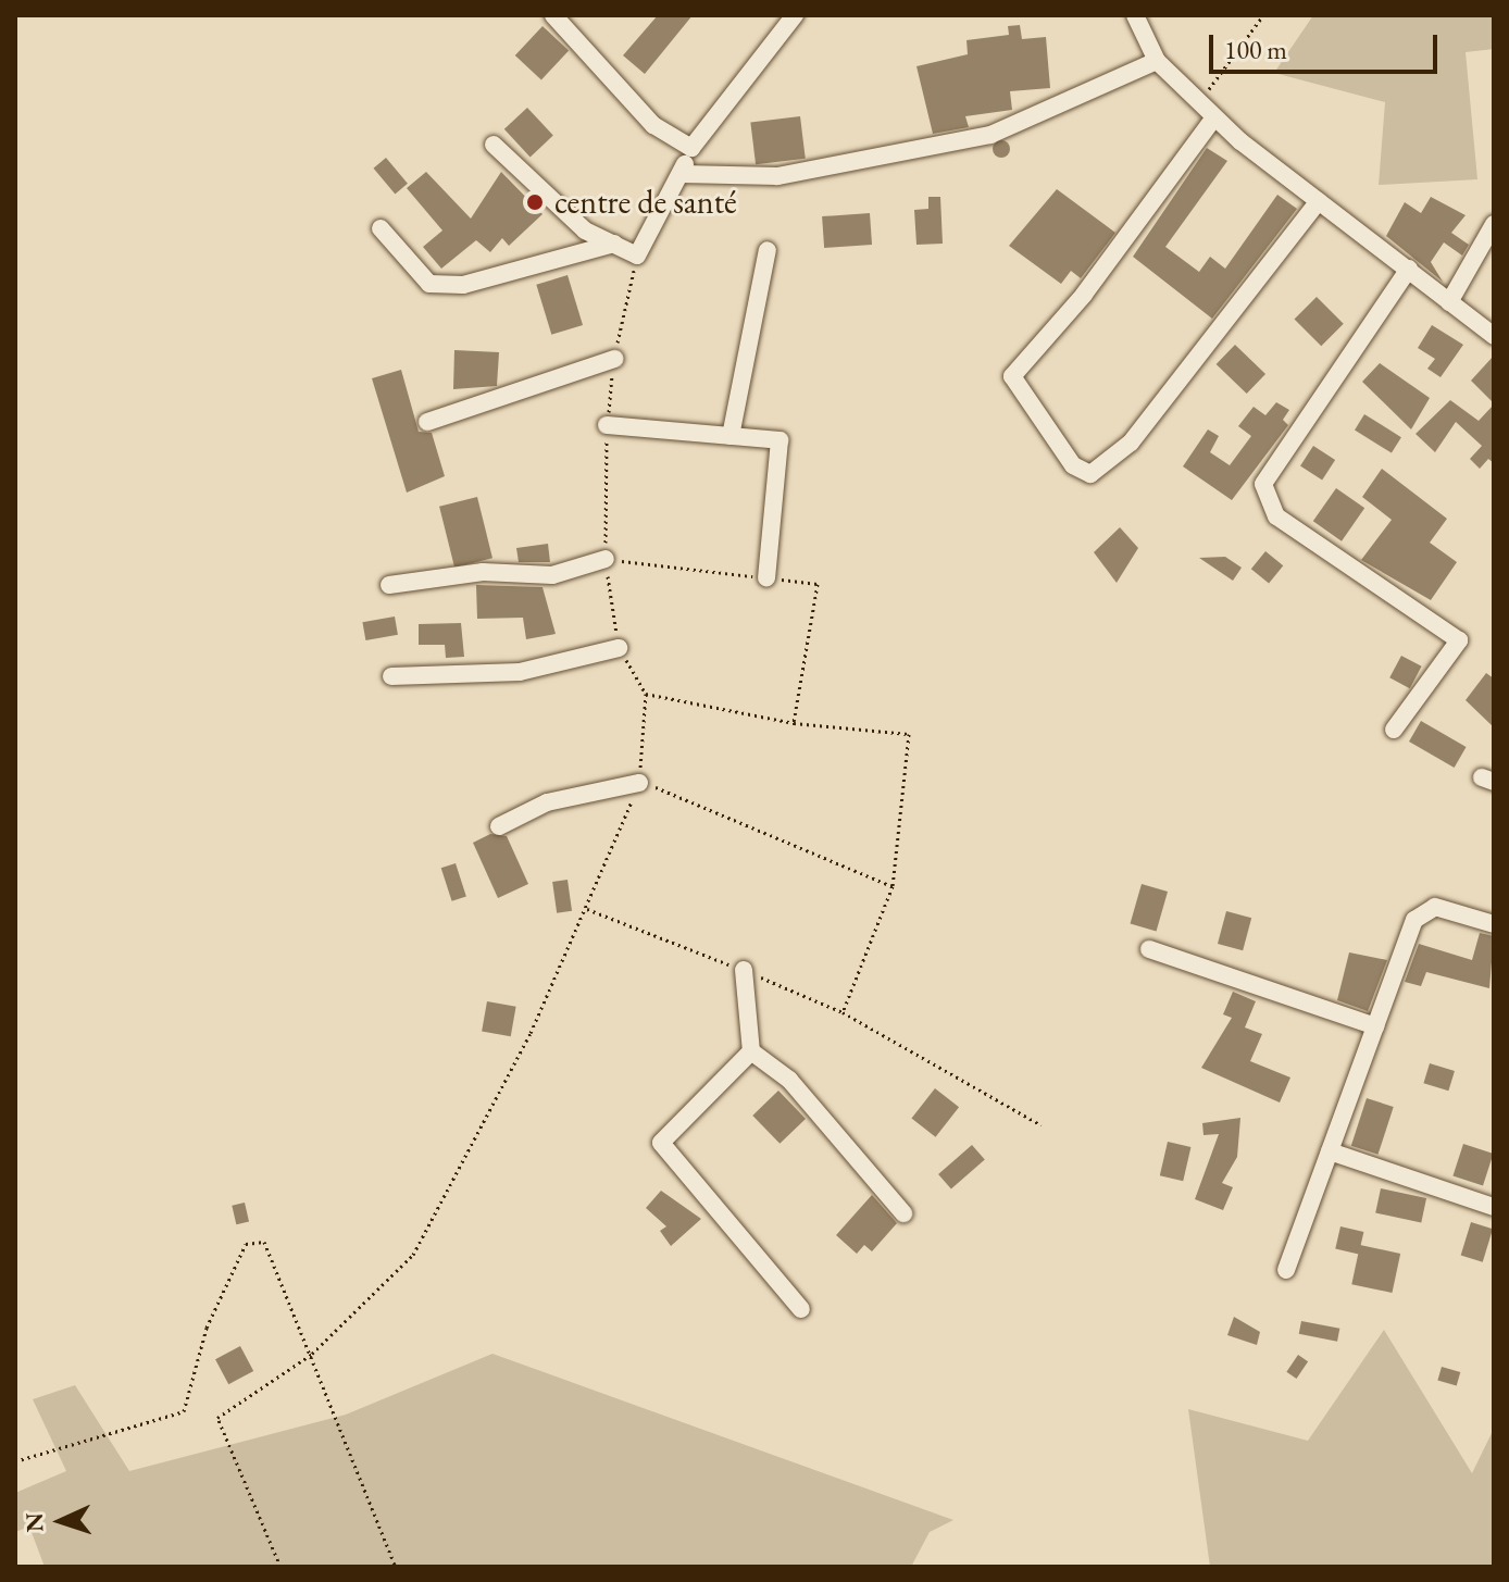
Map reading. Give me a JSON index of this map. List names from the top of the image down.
{
  "places": ["centre de santé"],
  "scale_bar": "100 m",
  "north": "left"
}
